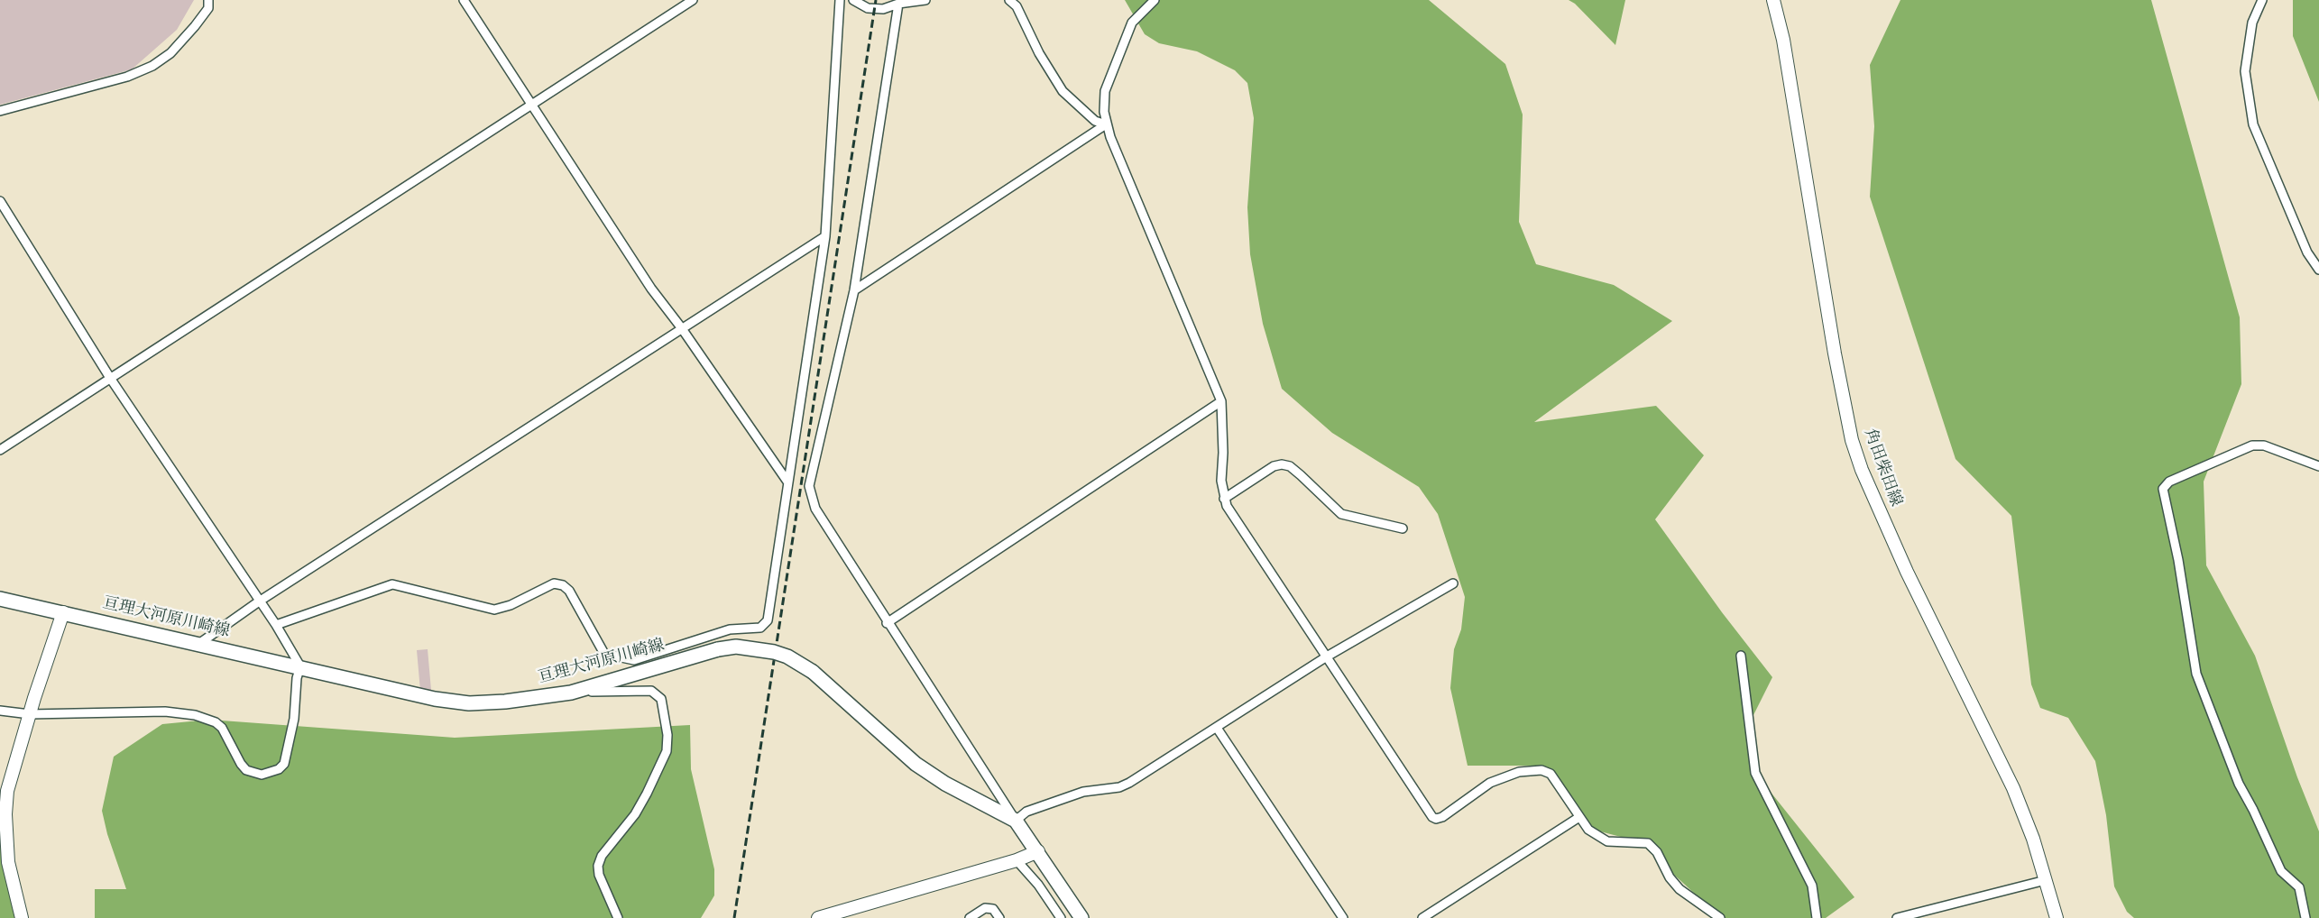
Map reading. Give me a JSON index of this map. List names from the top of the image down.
{
  "streets": {
    "main road": ["角田柴田線", "亘理大河原川崎線"]
  }
}
